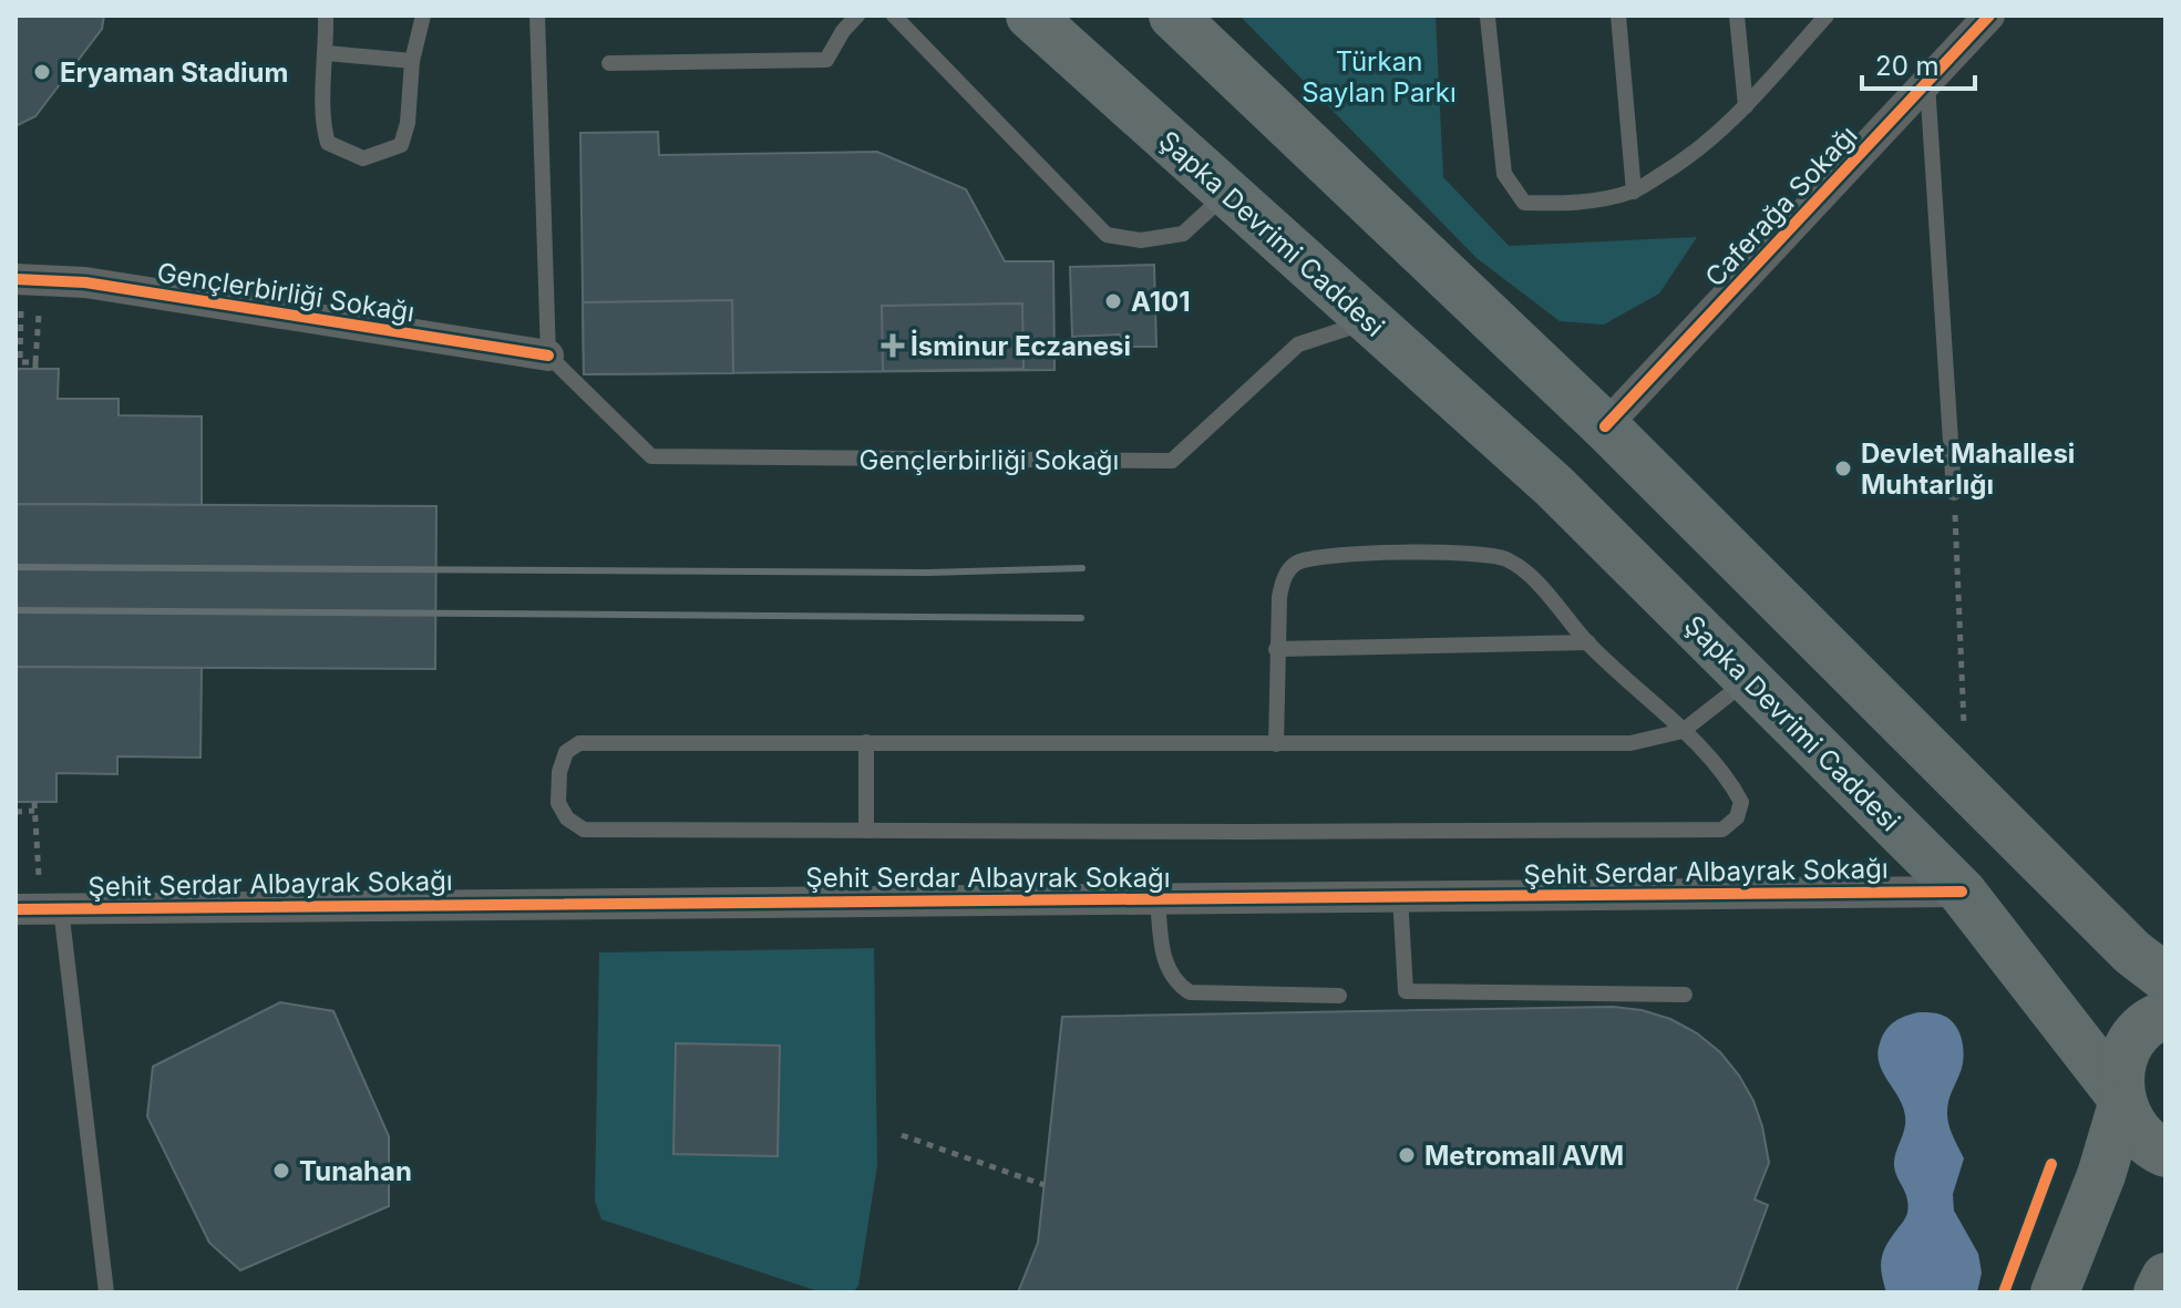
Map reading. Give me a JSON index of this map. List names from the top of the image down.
{
  "streets": {
    "main road": ["Şapka Devrimi Caddesi"],
    "street": ["Caferağa Sokağı", "Gençlerbirliği Sokağı", "Şehit Serdar Albayrak Sokağı"]
  },
  "crossings": [
    ["Şapka Devrimi Caddesi", "Gençlerbirliği Sokağı"],
    ["Şapka Devrimi Caddesi", "Şehit Serdar Albayrak Sokağı"]
  ],
  "parks": ["Türkan Saylan Parkı"],
  "places": {
    "other": [
      "Eryaman Stadium",
      "A101",
      "Devlet Mahallesi Muhtarlığı",
      "Metromall AVM",
      "Tunahan"
    ],
    "health": ["İsminur Eczanesi"]
  },
  "scale_bar": "20 m"
}
